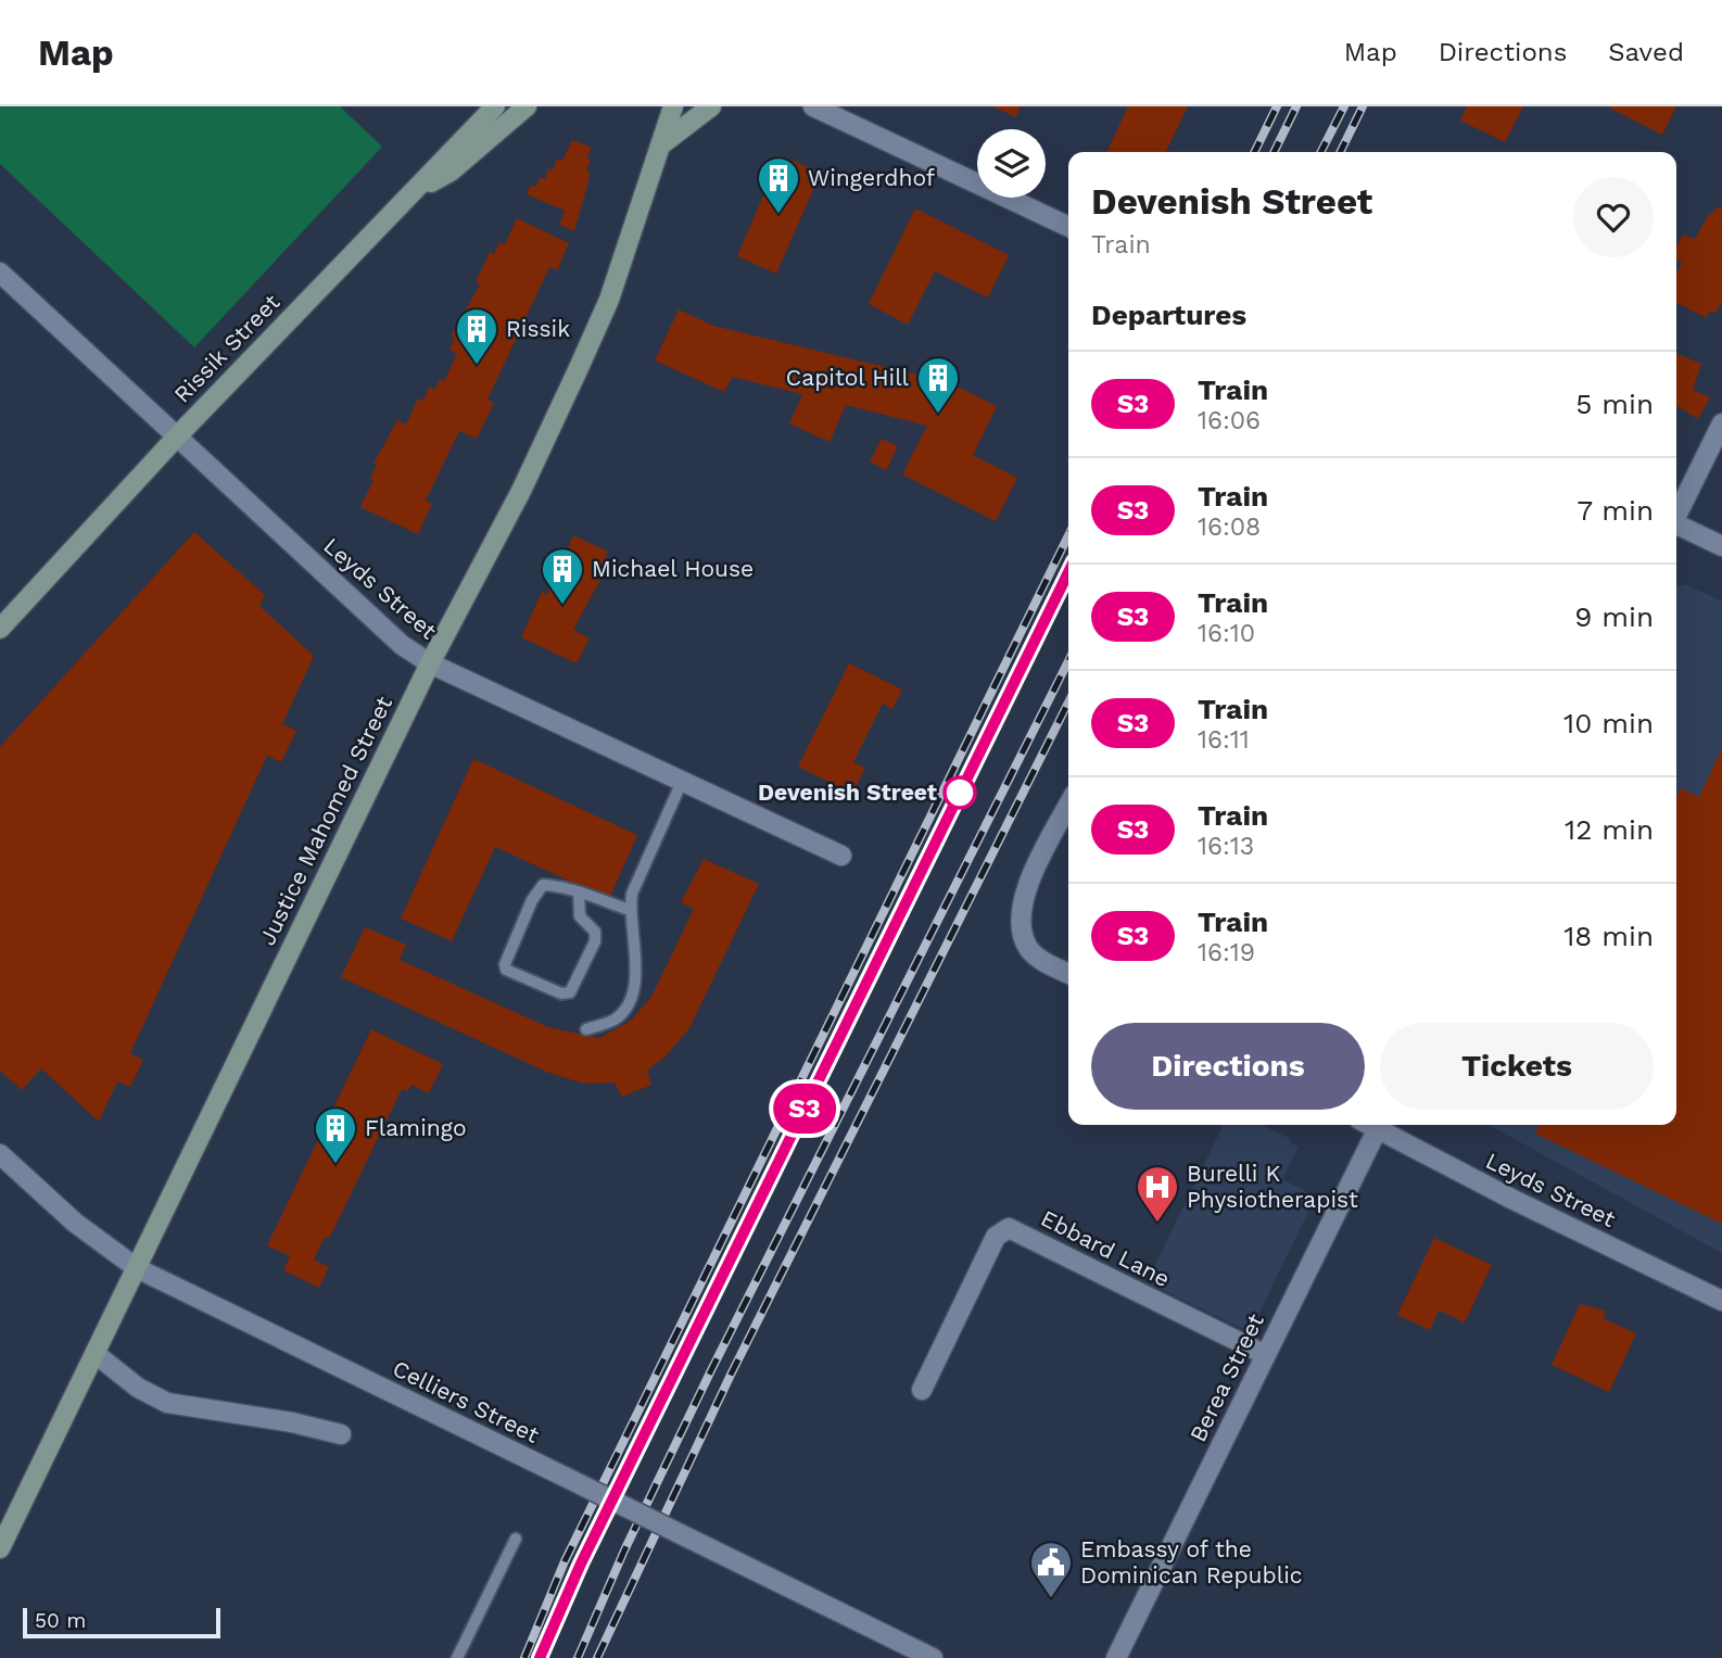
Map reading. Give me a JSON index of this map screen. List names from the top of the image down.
{
  "streets": {
    "main road": ["Rissik Street", "Justice Mahomed Street"],
    "street": [
      "Leyds Street",
      "Ebbard Lane",
      "Berea Street",
      "Celliers Street"
    ]
  },
  "crossings": [
    ["Rissik Street", "Leyds Street"],
    ["Leyds Street", "Justice Mahomed Street"],
    ["Justice Mahomed Street", "Celliers Street"],
    ["Ebbard Lane", "Berea Street"]
  ],
  "places": {
    "building": [
      "Wingerdhof",
      "Rissik",
      "Capitol Hill",
      "Michael House",
      "Flamingo"
    ],
    "other": ["Devenish Street"],
    "hospital": ["Burelli K Physiotherapist"],
    "public building": ["Embassy of the Dominican Republic"]
  },
  "scale_bar": "50 m",
  "page": {
    "header": "Map",
    "nav": ["Map", "Directions", "Saved"],
    "on_map": "S3",
    "heading": [
      ["Devenish Street", "Train"],
      "Departures"
    ],
    "list": [
      {
        "mark": "S3",
        "name": "Train",
        "note": "16:06",
        "value": "5 min"
      },
      {
        "mark": "S3",
        "name": "Train",
        "note": "16:08",
        "value": "7 min"
      },
      {
        "mark": "S3",
        "name": "Train",
        "note": "16:10",
        "value": "9 min"
      },
      {
        "mark": "S3",
        "name": "Train",
        "note": "16:11",
        "value": "10 min"
      },
      {
        "mark": "S3",
        "name": "Train",
        "note": "16:13",
        "value": "12 min"
      },
      {
        "mark": "S3",
        "name": "Train",
        "note": "16:19",
        "value": "18 min"
      }
    ],
    "buttons": ["Directions", "Tickets"],
    "scale": "50 m"
  }
}
